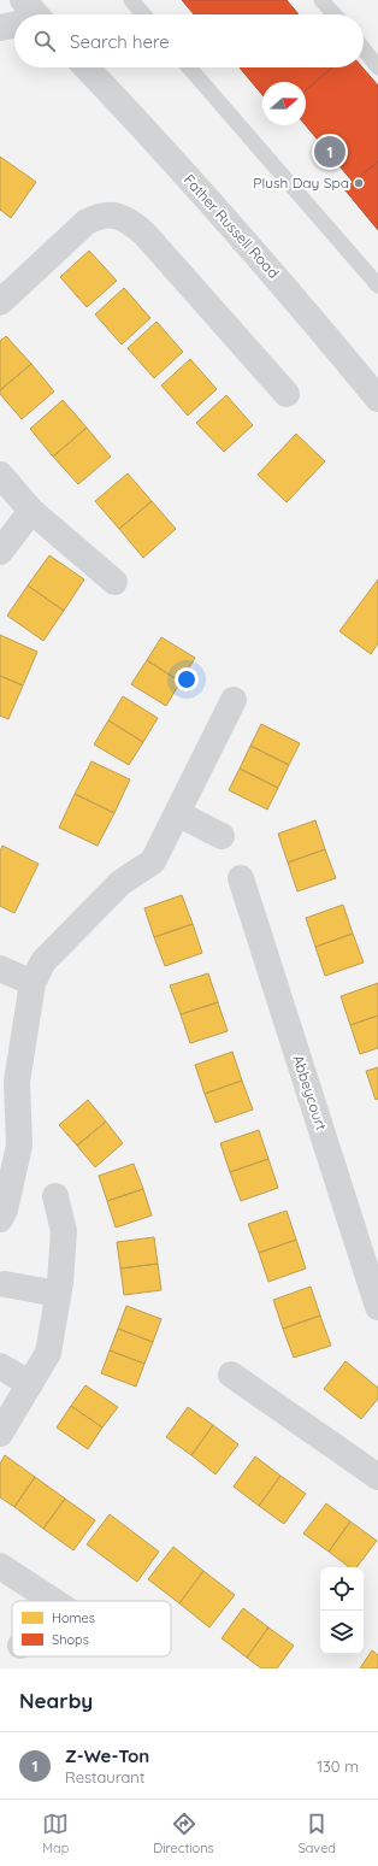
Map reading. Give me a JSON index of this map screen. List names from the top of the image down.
{
  "streets": {
    "street": ["Father Russell Road", "Abbeycourt"]
  },
  "places": ["Plush Day Spa"],
  "legend": ["Homes", "Shops"],
  "north": "right",
  "page": {
    "search": "Search here",
    "pins": "1",
    "heading": "Nearby",
    "list": [
      {
        "mark": "1",
        "name": "Z-We-Ton",
        "note": "Restaurant",
        "value": "130 m"
      }
    ],
    "nav": ["Map", "Directions", "Saved"]
  }
}
